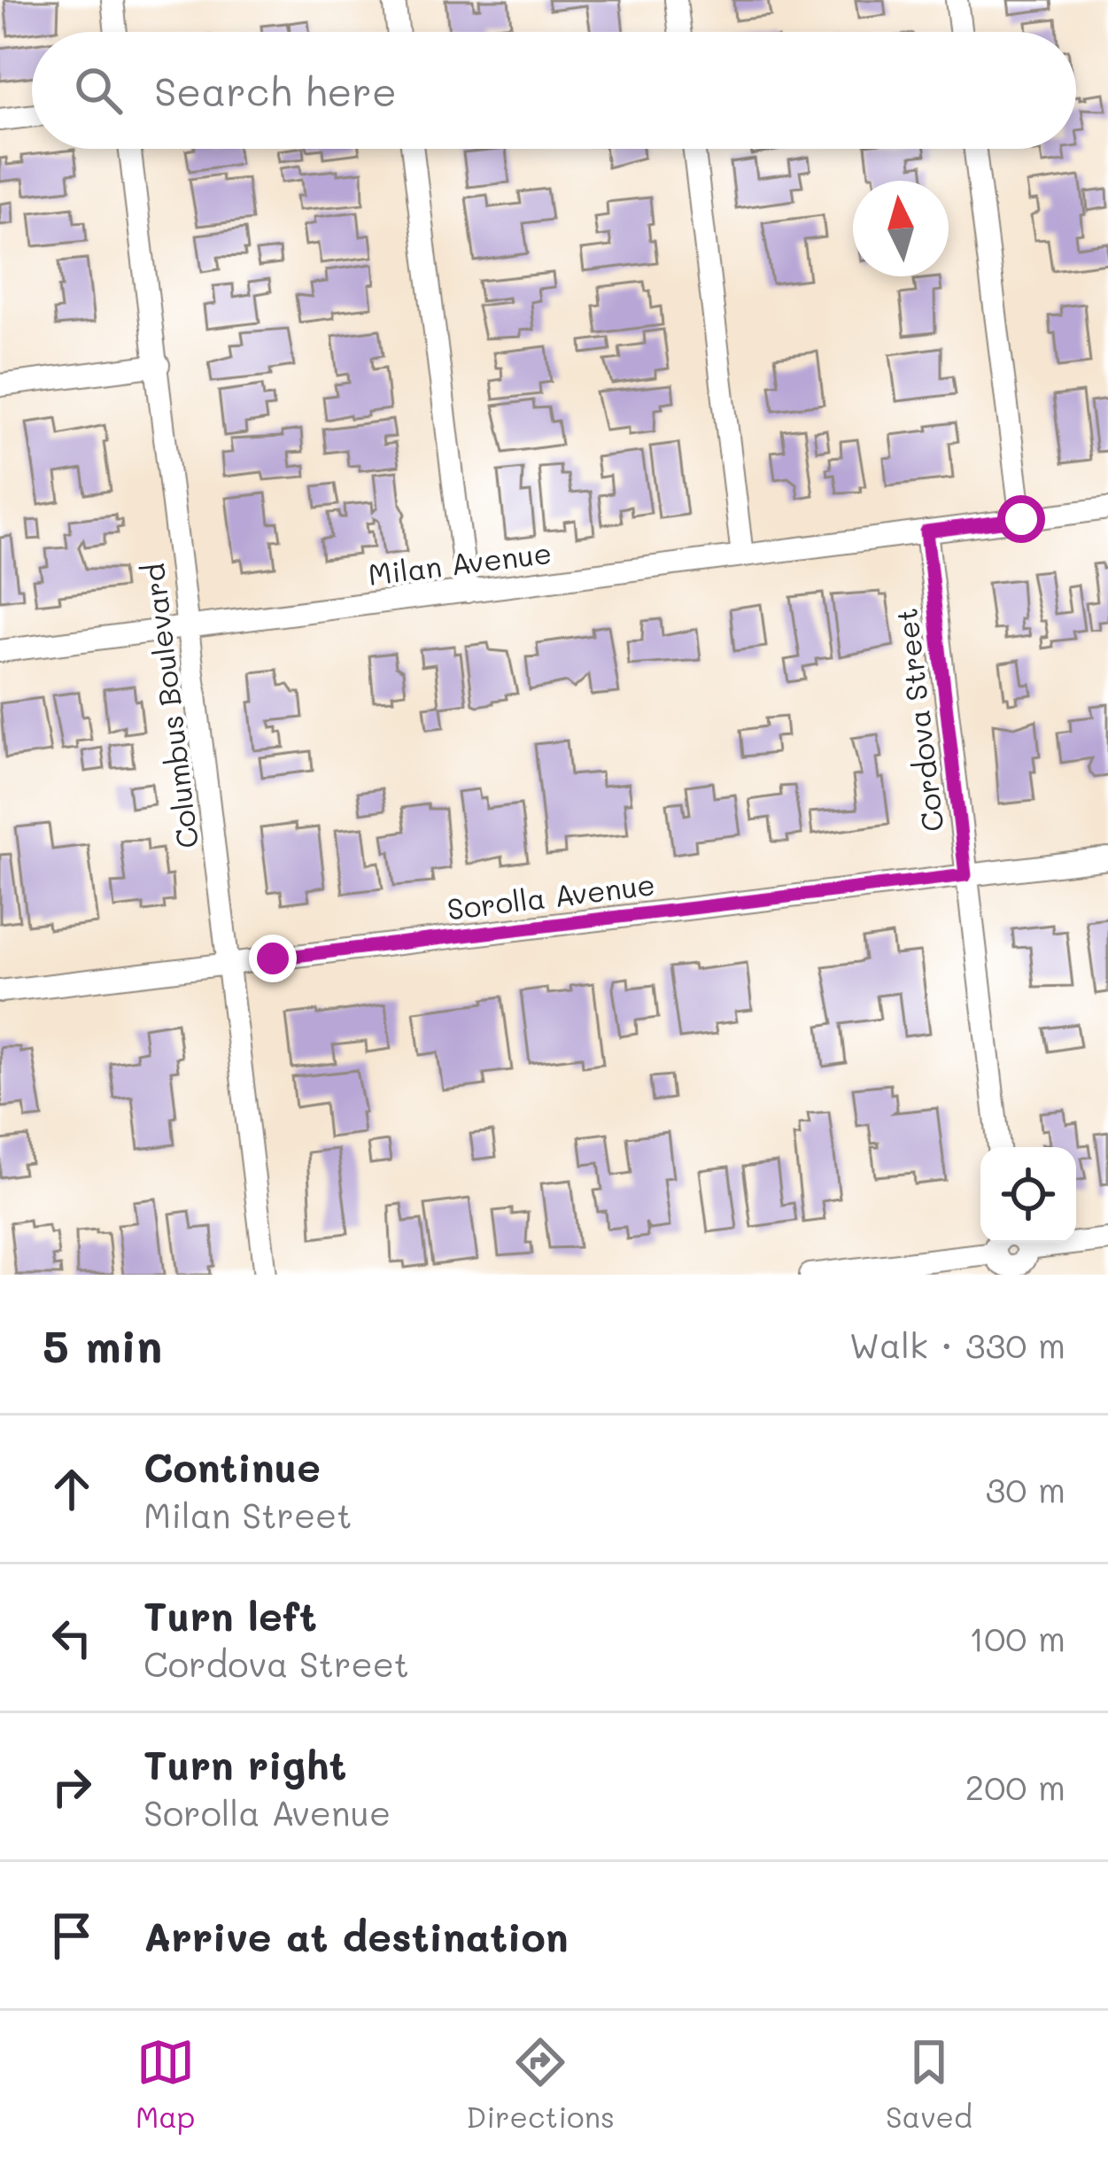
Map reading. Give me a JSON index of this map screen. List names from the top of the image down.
{
  "streets": {
    "street": [
      "Milan Avenue",
      "Columbus Boulevard",
      "Cordova Street",
      "Sorolla Avenue"
    ]
  },
  "crossings": [
    ["Milan Avenue", "Columbus Boulevard"],
    ["Milan Avenue", "Cordova Street"],
    ["Columbus Boulevard", "Sorolla Avenue"],
    ["Cordova Street", "Sorolla Avenue"]
  ],
  "north": "top",
  "page": {
    "search": "Search here",
    "heading": ["5 min", "Walk · 330 m"],
    "list": [
      ["Continue", "Milan Street", "30 m"],
      ["Turn left", "Cordova Street", "100 m"],
      ["Turn right", "Sorolla Avenue", "200 m"],
      "Arrive at destination"
    ],
    "nav": ["Map", "Directions", "Saved"]
  }
}
